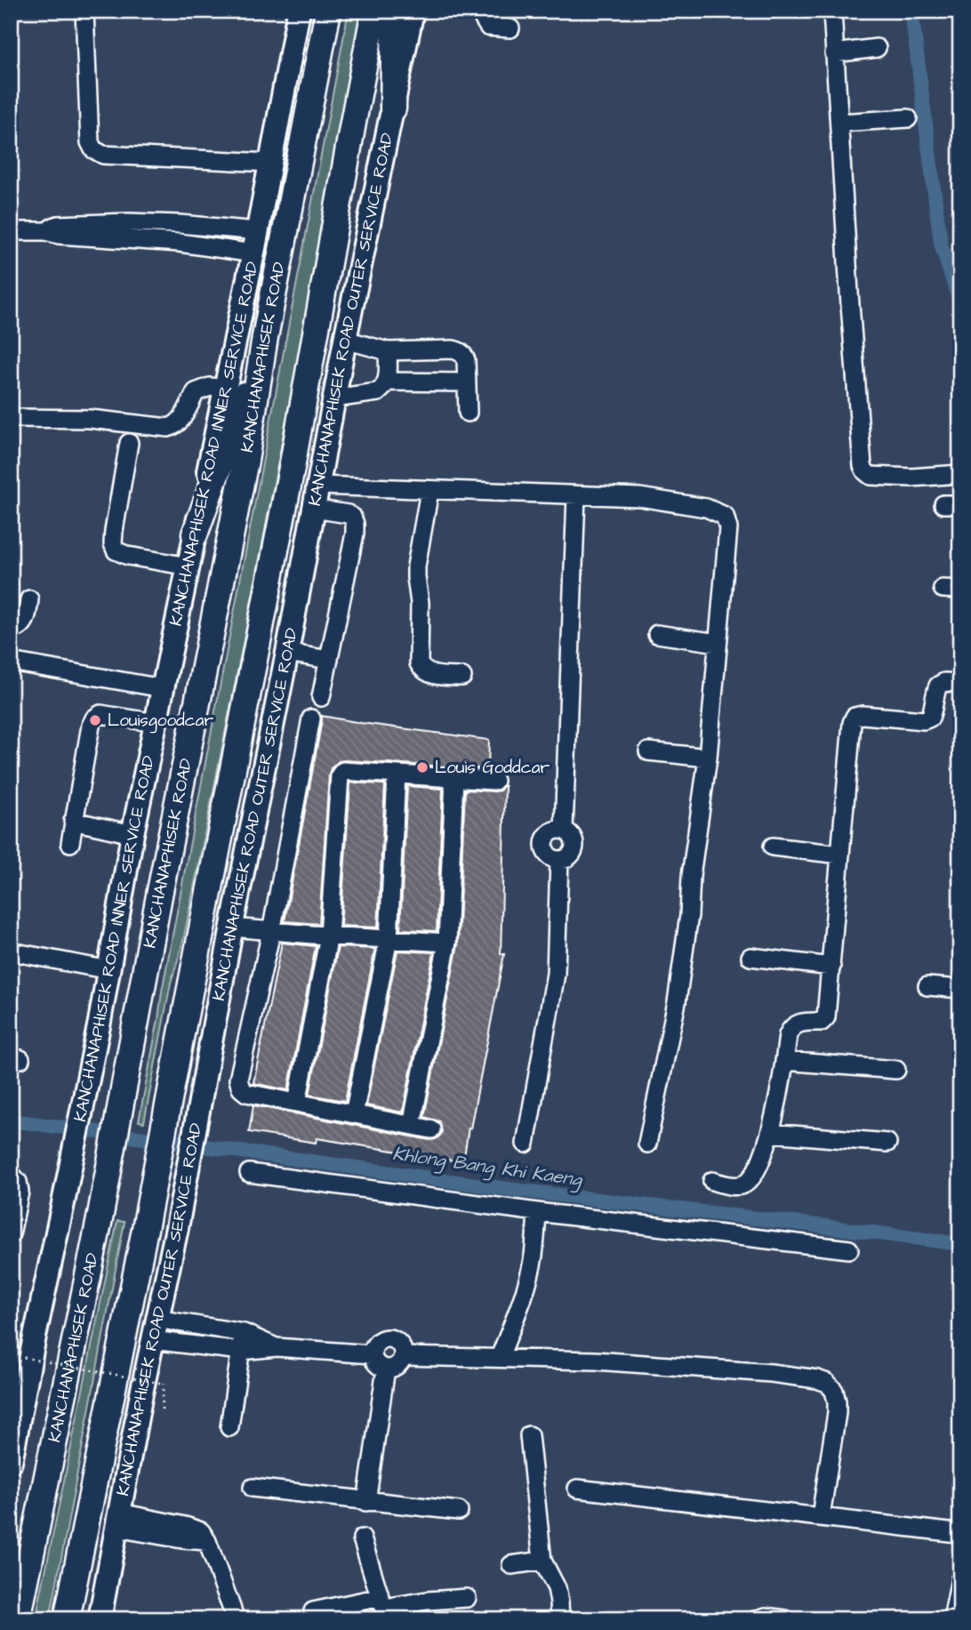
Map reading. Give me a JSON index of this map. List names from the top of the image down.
{
  "streets": {
    "highway": ["KANCHANAPHISEK ROAD"],
    "main road": ["KANCHANAPHISEK ROAD OUTER SERVICE ROAD", "KANCHANAPHISEK ROAD INNER SERVICE ROAD"]
  },
  "water": ["Khlong Bang Khi Kaeng"],
  "places": ["Louisgoodcar", "Louis Goddcar"]
}
